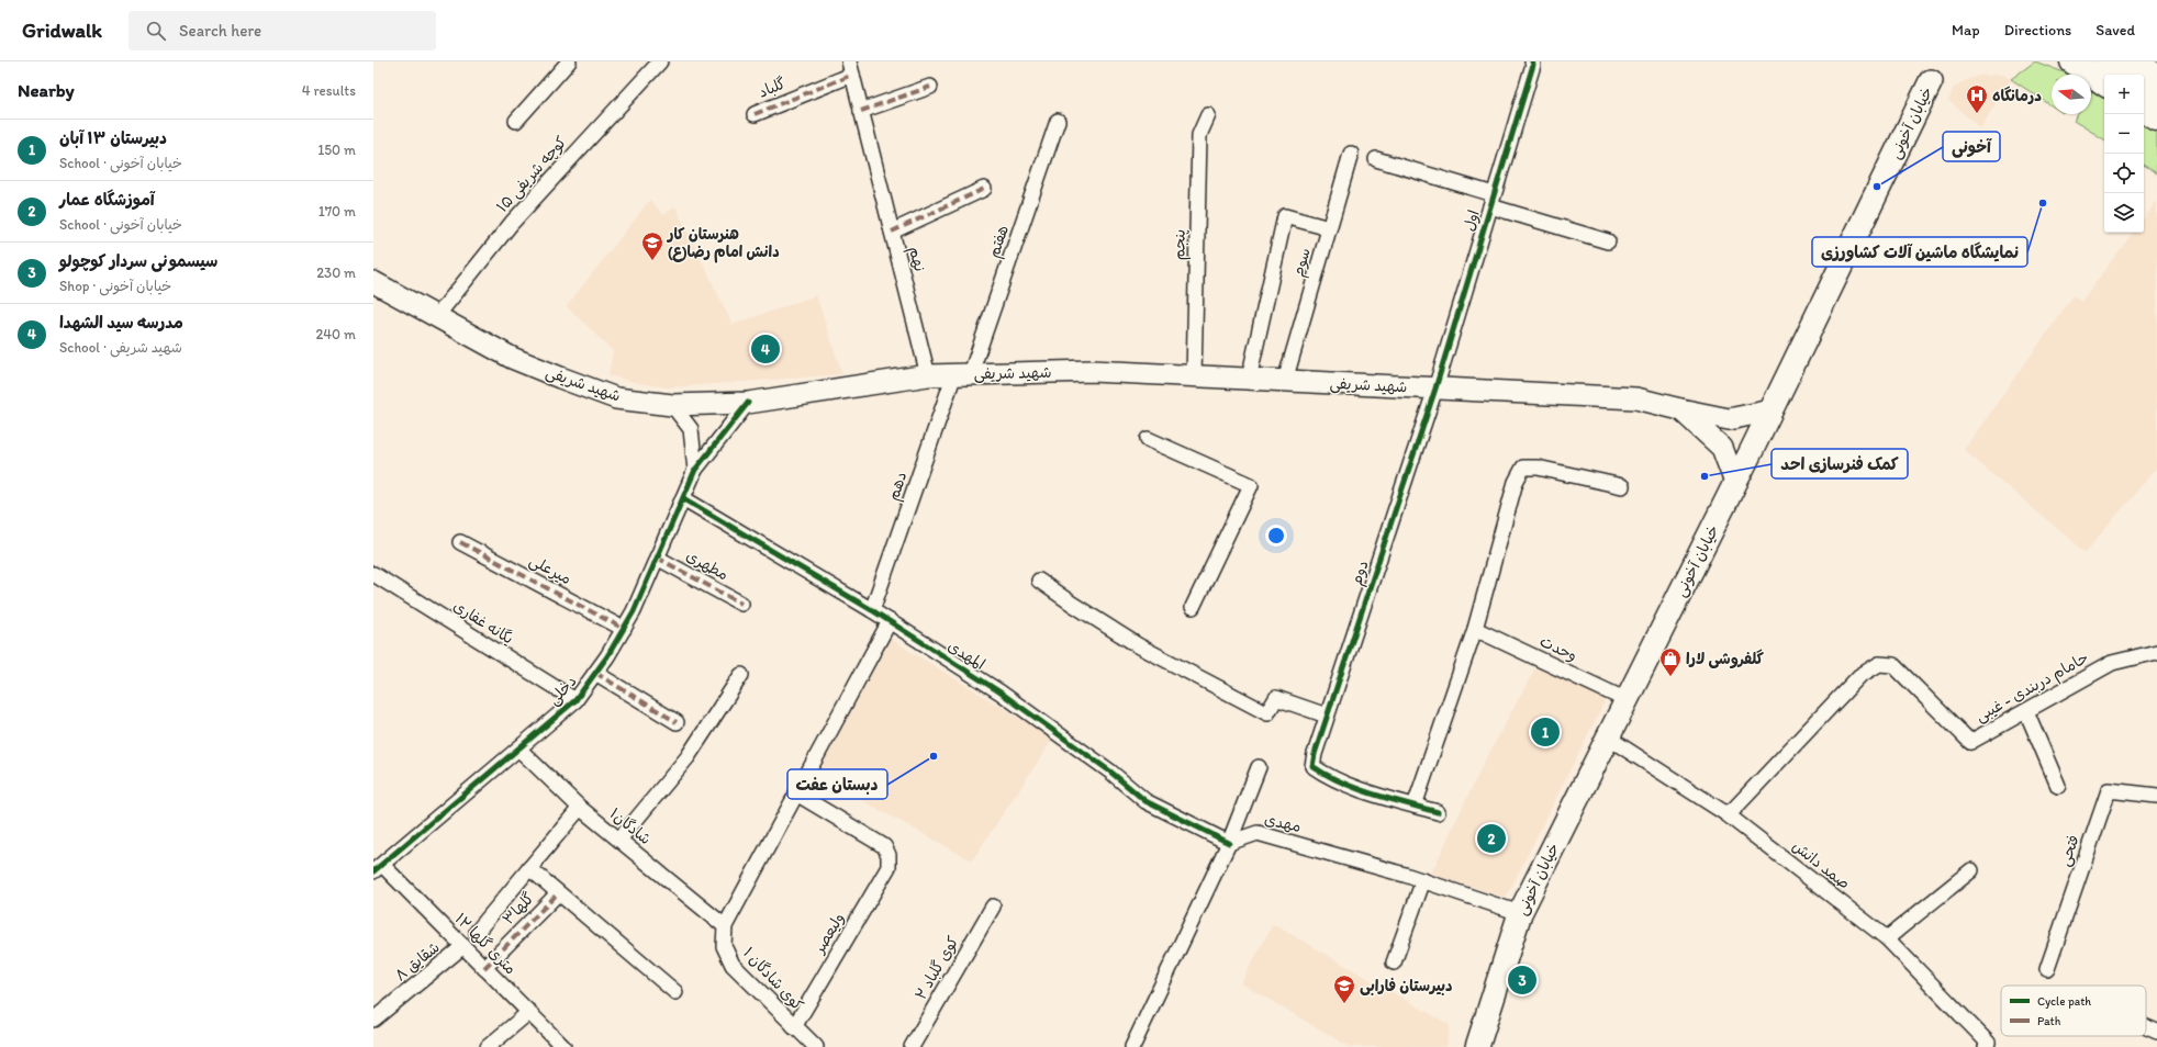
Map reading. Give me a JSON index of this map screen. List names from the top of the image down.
{
  "streets": {
    "main road": ["خیابان آخونی", "شهید شریفی"],
    "street": [
      "گلباد",
      "کوچه شریفی ۱۵",
      "اول",
      "هفتم",
      "پنجم",
      "نهم",
      "سوم",
      "دهم",
      "مطهری",
      "میرعلی",
      "دوم",
      "یگانه غفاری",
      "وحدت",
      "المهدی",
      "حامام دربندی - غیبی",
      "دخلی",
      "مهدی",
      "شادگان۱",
      "فتحی",
      "صمد دانش",
      "گلها۳",
      "ولیعصر",
      "۱۲ متری گلها",
      "شقایق ۸",
      "کوی گلباد ۲",
      "کوی شادگان ۱"
    ]
  },
  "crossings": [
    ["گلباد", "نهم"],
    ["خیابان آخونی", "شهید شریفی"],
    ["خیابان آخونی", "وحدت"],
    ["خیابان آخونی", "مهدی"],
    ["خیابان آخونی", "صمد دانش"],
    ["کوچه شریفی ۱۵", "شهید شریفی"],
    ["اول", "شهید شریفی"],
    ["اول", "دوم"],
    ["هفتم", "شهید شریفی"],
    ["هفتم", "دهم"],
    ["پنجم", "شهید شریفی"],
    ["نهم", "شهید شریفی"],
    ["سوم", "شهید شریفی"],
    ["شهید شریفی", "دهم"],
    ["شهید شریفی", "دوم"],
    ["دهم", "المهدی"],
    ["مطهری", "دخلی"],
    ["میرعلی", "دخلی"],
    ["یگانه غفاری", "دخلی"],
    ["المهدی", "دخلی"],
    ["المهدی", "مهدی"],
    ["حامام دربندی - غیبی", "صمد دانش"],
    ["دخلی", "شادگان۱"],
    ["دخلی", "۱۲ متری گلها"],
    ["شادگان۱", "کوی شادگان ۱"],
    ["گلها۳", "۱۲ متری گلها"],
    ["ولیعصر", "کوی شادگان ۱"],
    ["۱۲ متری گلها", "شقایق ۸"]
  ],
  "places": {
    "hospital": ["درمانگاه"],
    "other": [
      "آخونی",
      "نمایشگاه ماشین آلات کشاورزی",
      "کمک فنرسازی احد",
      "دبستان عفت"
    ],
    "school or university": ["هنرستان کار دانش امام رضا(ع)", "دبیرستان فارابی"],
    "shop": ["گلفروشی لارا"]
  },
  "legend": ["Cycle path", "Path"],
  "north": "left",
  "page": {
    "header": "Gridwalk",
    "search": "Search here",
    "nav": ["Map", "Directions", "Saved"],
    "heading": ["Nearby", "4 results"],
    "map_buttons": ["+", "−"],
    "list": [
      {
        "mark": "1",
        "name": "دبیرستان ۱۳ آبان",
        "note": "School · خیابان آخونی",
        "value": "150 m"
      },
      {
        "mark": "2",
        "name": "آموزشگاه عمار",
        "note": "School · خیابان آخونی",
        "value": "170 m"
      },
      {
        "mark": "3",
        "name": "سیسمونی سردار کوچولو",
        "note": "Shop · خیابان آخونی",
        "value": "230 m"
      },
      {
        "mark": "4",
        "name": "مدرسه سید الشهدا",
        "note": "School · شهید شریفی",
        "value": "240 m"
      }
    ],
    "pins": [
      "4",
      "1",
      "2",
      "3"
    ]
  }
}
